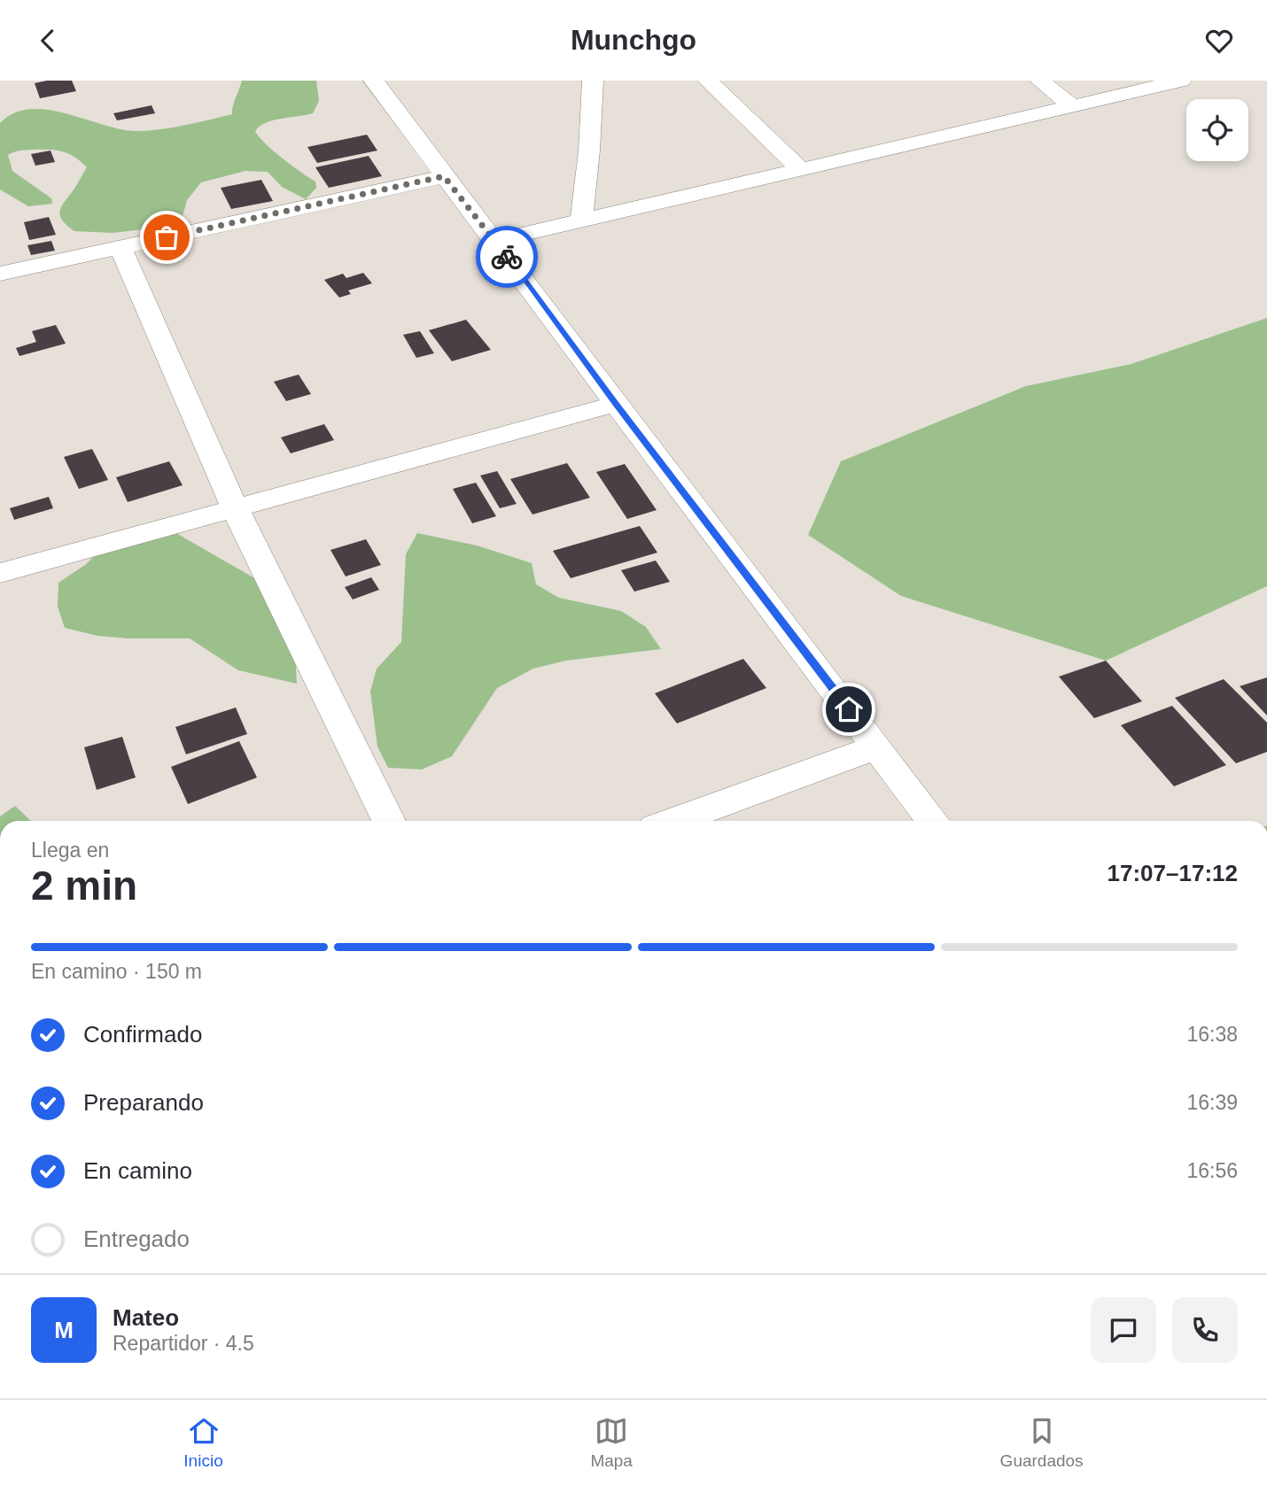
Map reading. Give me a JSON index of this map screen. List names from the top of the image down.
{
  "page": {
    "header": "Munchgo",
    "heading": ["2 min", "Llega en", "17:07–17:12"],
    "panel": ["Mateo", "Repartidor · 4.5"],
    "bar": "En camino · 150 m",
    "list": [
      ["Confirmado", "16:38"],
      ["Preparando", "16:39"],
      ["En camino", "16:56"],
      "Entregado"
    ],
    "round": "M",
    "tabs": ["Inicio", "Mapa", "Guardados"]
  }
}
